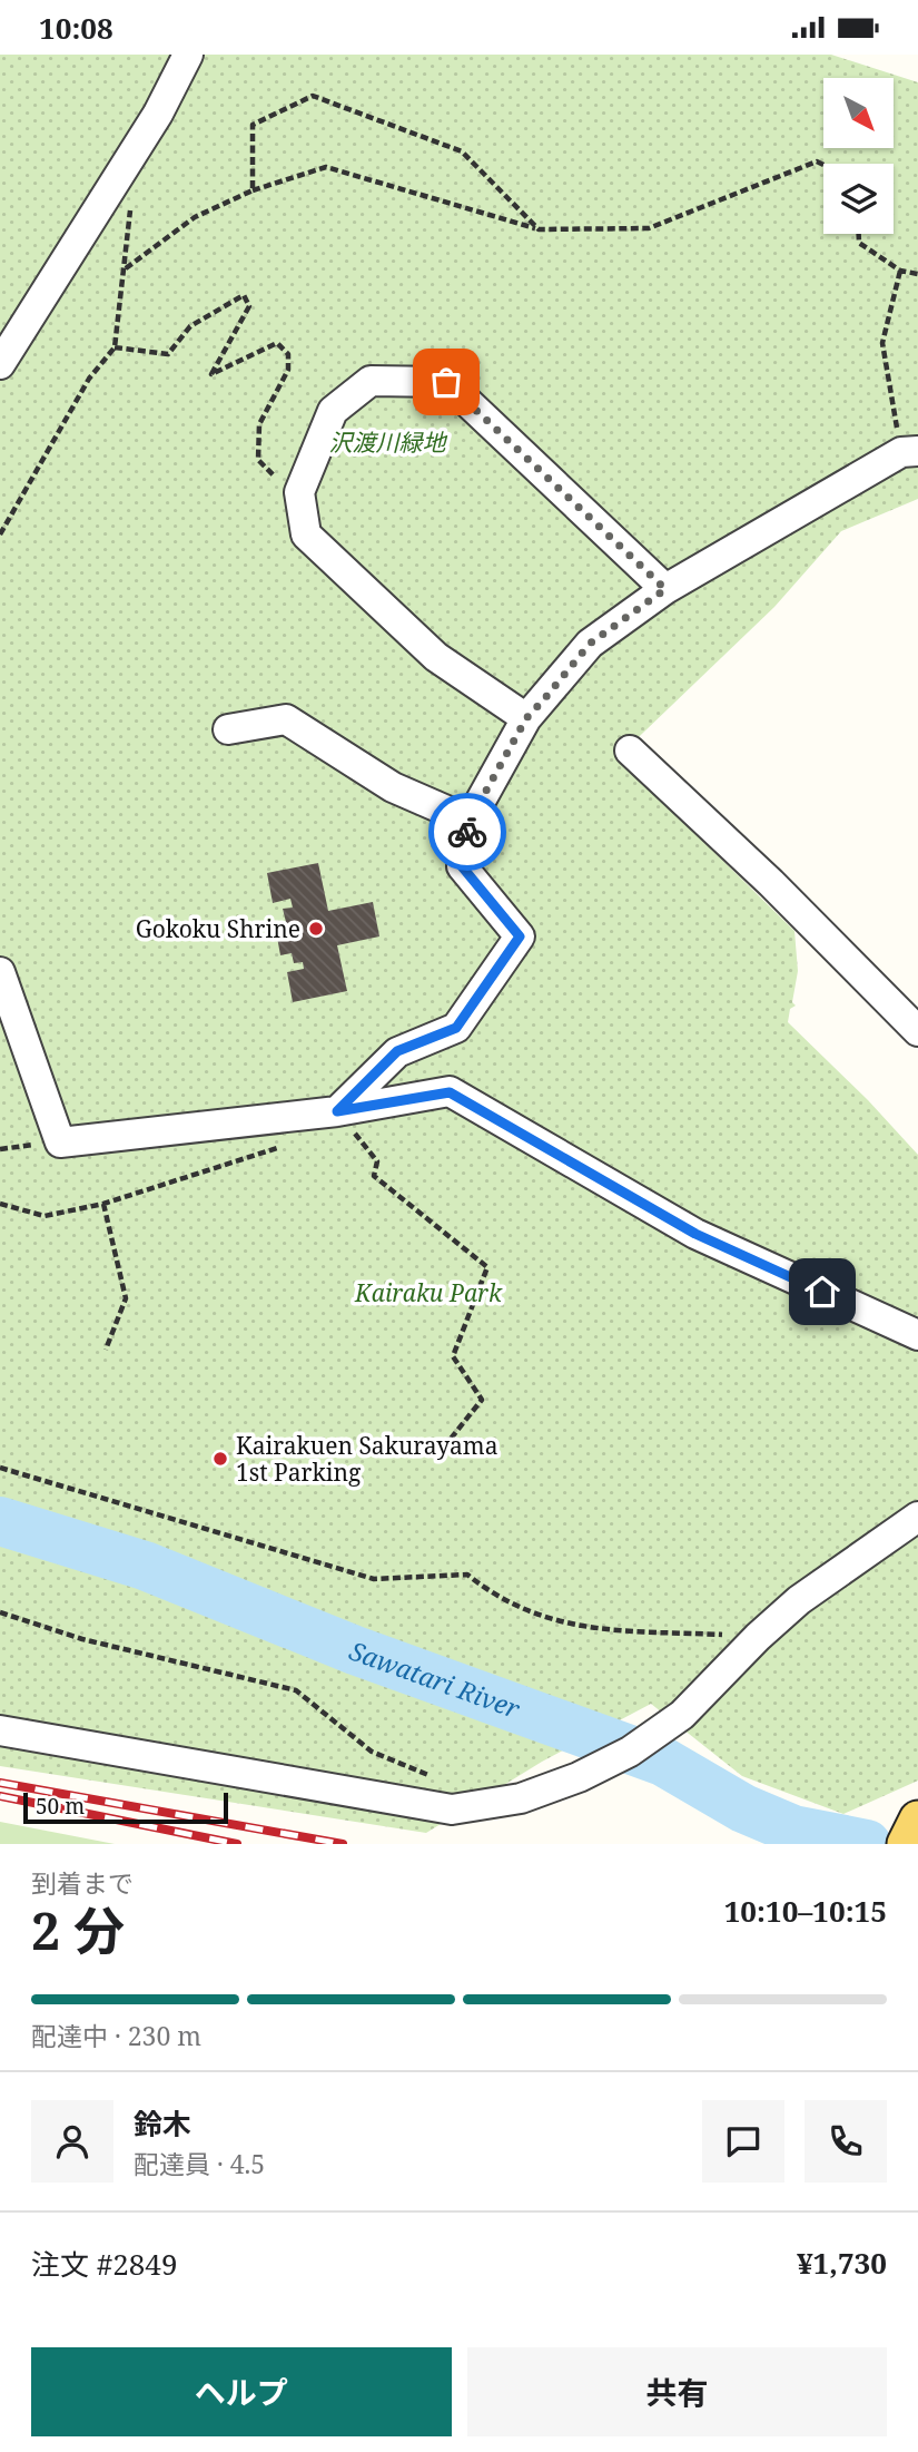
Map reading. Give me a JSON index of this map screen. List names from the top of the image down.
{
  "water": ["Sawatari River"],
  "parks": ["沢渡川緑地", "Kairaku Park"],
  "places": ["Gokoku Shrine", "Kairakuen Sakurayama 1st Parking"],
  "scale_bar": "50 m",
  "north": "bottom right",
  "page": {
    "status": "10:08",
    "scale": "50 m",
    "heading": ["2 分", "到着まで", "10:10–10:15"],
    "panel": [
      "鈴木",
      "配達員 · 4.5",
      "注文 #2849",
      "¥1,730"
    ],
    "bar": "配達中 · 230 m",
    "buttons": ["ヘルプ", "共有"]
  }
}
